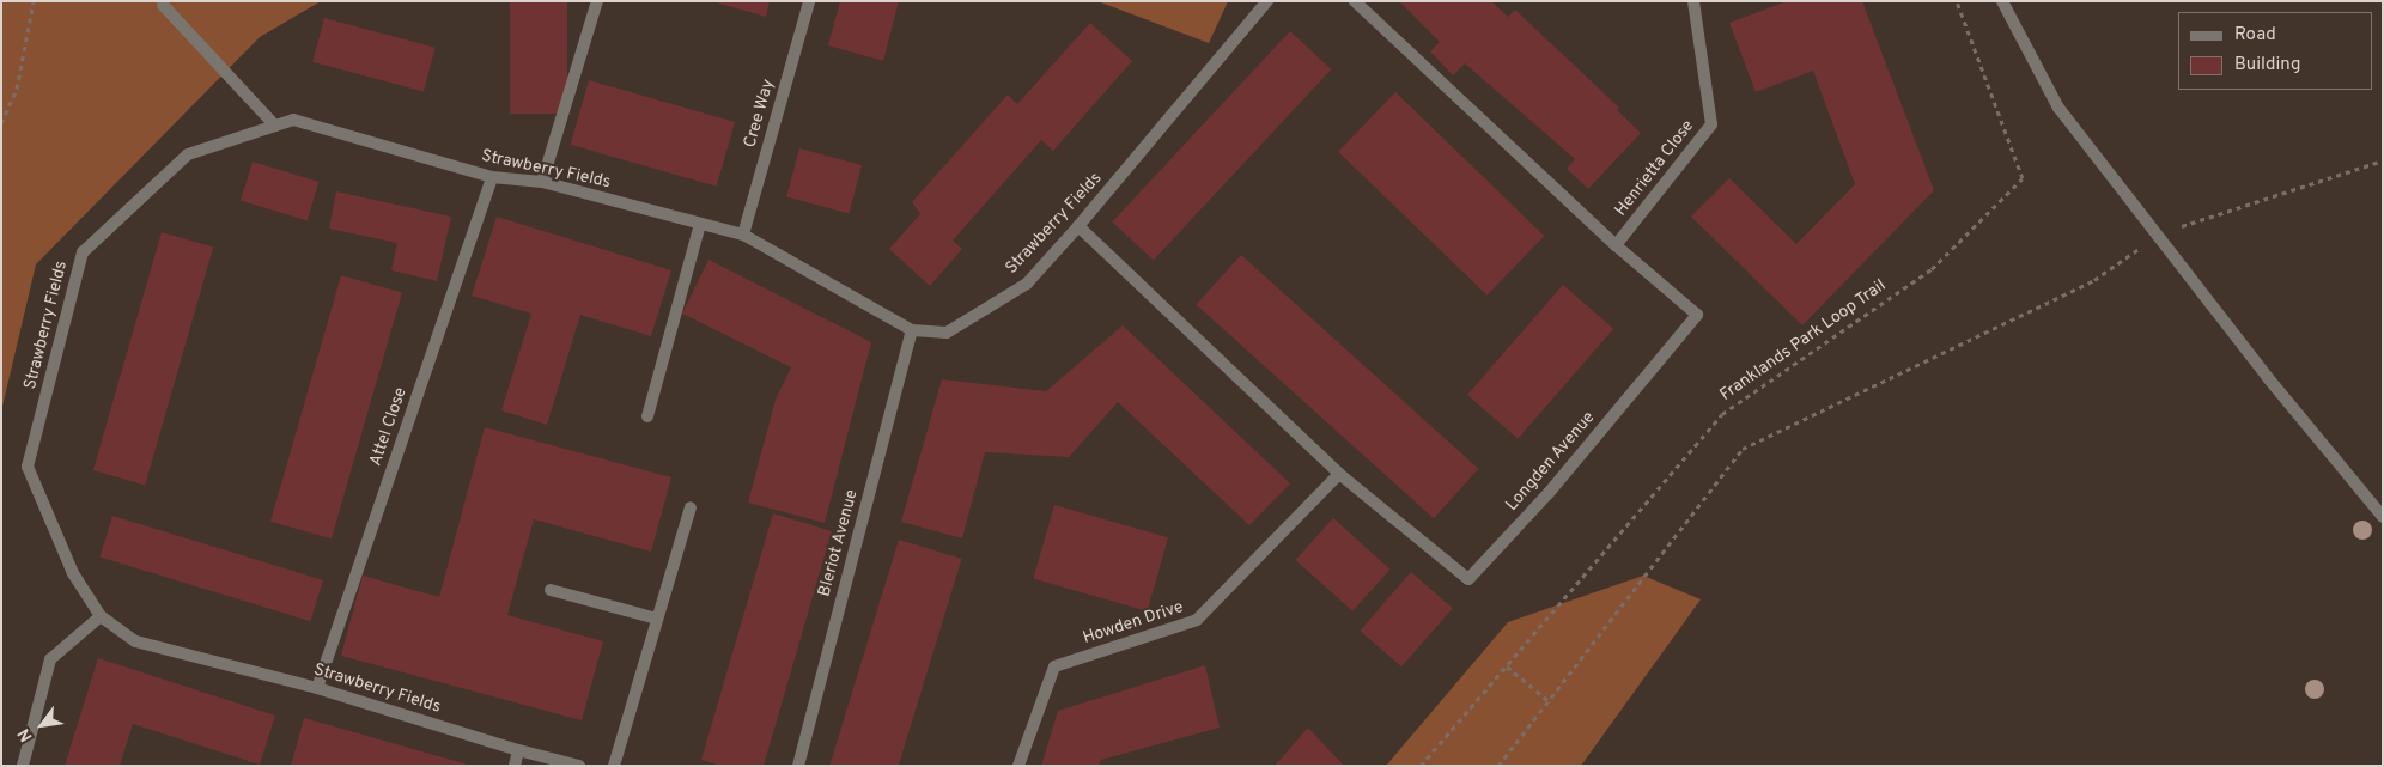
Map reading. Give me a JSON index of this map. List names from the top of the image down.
{
  "streets": {
    "street": [
      "Cree Way",
      "Henrietta Close",
      "Strawberry Fields",
      "Attel Close",
      "Longden Avenue",
      "Bleriot Avenue",
      "Howden Drive"
    ],
    "path": ["Franklands Park Loop Trail"]
  },
  "crossings": [
    ["Cree Way", "Strawberry Fields"],
    ["Henrietta Close", "Longden Avenue"],
    ["Strawberry Fields", "Attel Close"],
    ["Strawberry Fields", "Longden Avenue"],
    ["Strawberry Fields", "Bleriot Avenue"],
    ["Longden Avenue", "Howden Drive"]
  ],
  "legend": ["Road", "Building"],
  "north": "bottom left"
}
